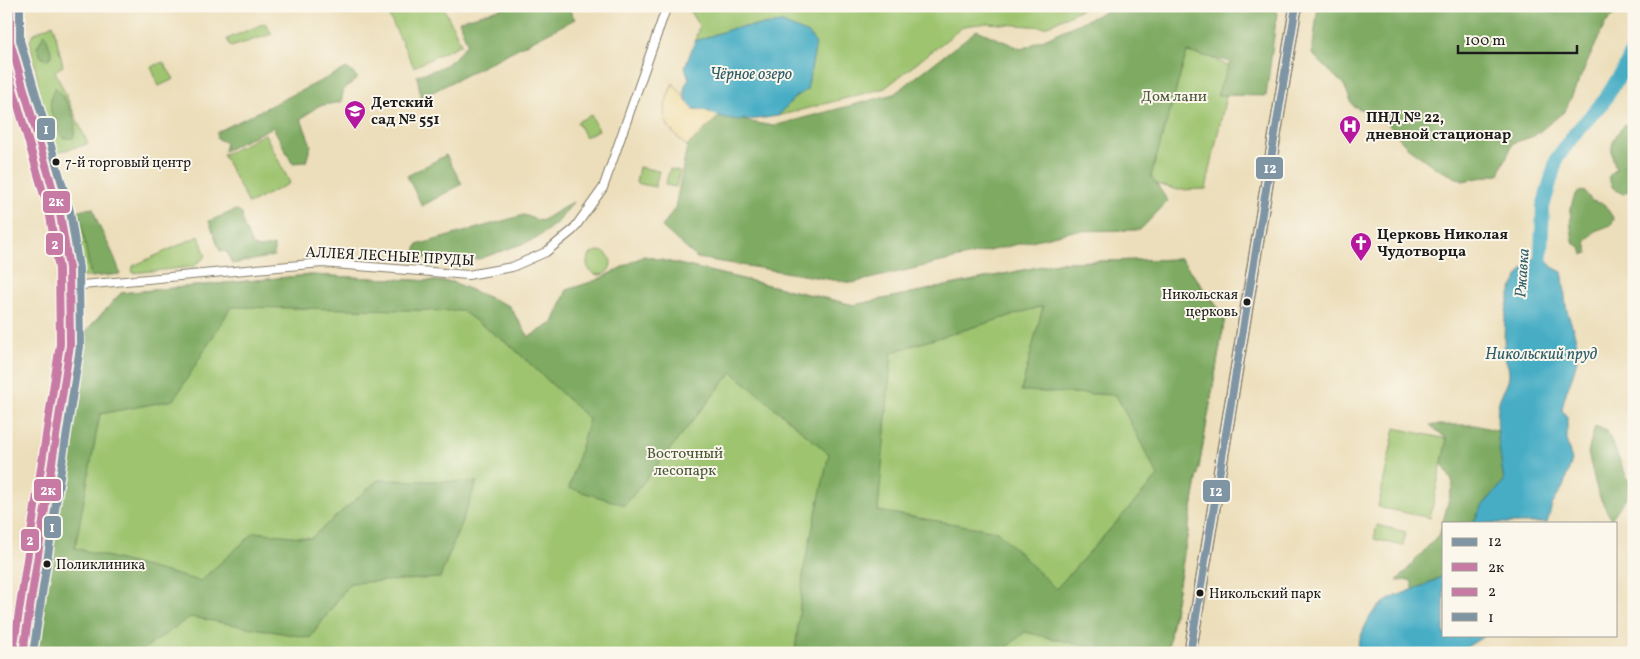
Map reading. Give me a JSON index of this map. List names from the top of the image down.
{
  "streets": {
    "street": ["АЛЛЕЯ ЛЕСНЫЕ ПРУДЫ"]
  },
  "water": ["Чёрное озеро", "Ржавка", "Никольский пруд"],
  "parks": ["Дом лани", "Восточный лесопарк"],
  "places": {
    "school or university": ["Детский сад № 551"],
    "hospital": ["ПНД № 22, дневной стационар"],
    "other": [
      "7-й торговый центр",
      "Никольская церковь",
      "Поликлиника",
      "Никольский парк"
    ],
    "church": ["Церковь Николая Чудотворца"]
  },
  "lines": [
    "transit line 12",
    "transit line 2к",
    "transit line 1",
    "transit line 2"
  ],
  "legend": [
    "12",
    "2к",
    "2",
    "1"
  ],
  "scale_bar": "100 m"
}
